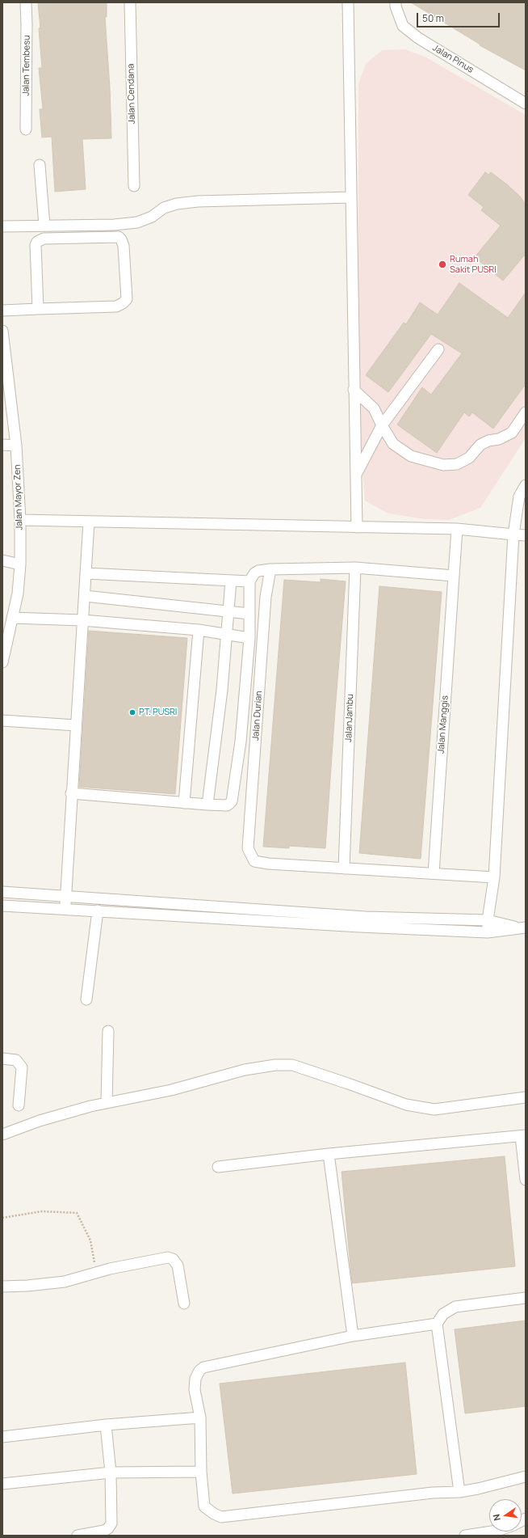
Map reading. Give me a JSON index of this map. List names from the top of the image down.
{
  "streets": {
    "street": [
      "Jalan Pinus",
      "Jalan Tembesu",
      "Jalan Cendana",
      "Jalan Mayor Zen",
      "Jalan Durian",
      "JalanJambu",
      "Jalan Manggis"
    ]
  },
  "crossings": [
    ["Jalan Durian", "JalanJambu"]
  ],
  "places": ["Rumah Sakit PUSRI", "PT. PUSRI"],
  "scale_bar": "50 m",
  "north": "left"
}
